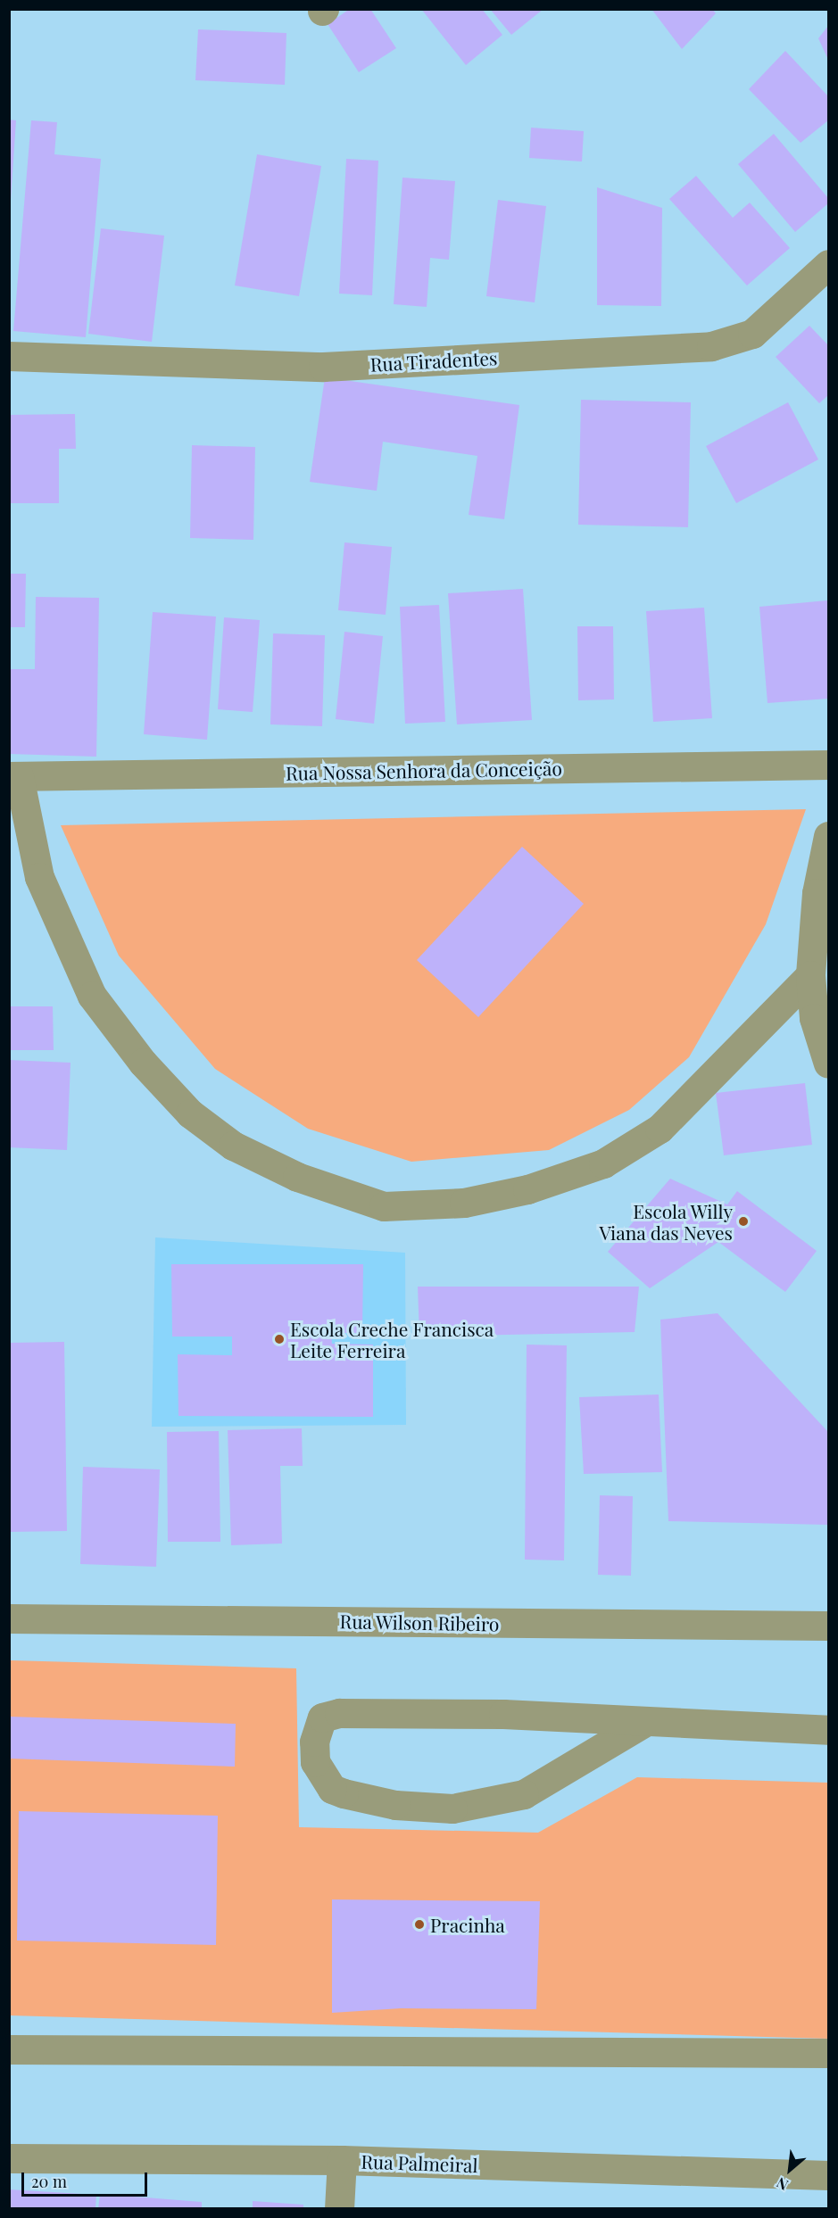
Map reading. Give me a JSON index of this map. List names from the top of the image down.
{
  "streets": {
    "street": [
      "Rua Tiradentes",
      "Rua Nossa Senhora da Conceição",
      "Rua Wilson Ribeiro",
      "Rua Palmeiral"
    ]
  },
  "places": ["Escola Willy Viana das Neves", "Escola Creche Francisca Leite Ferreira", "Pracinha"],
  "scale_bar": "20 m",
  "north": "bottom left"
}
